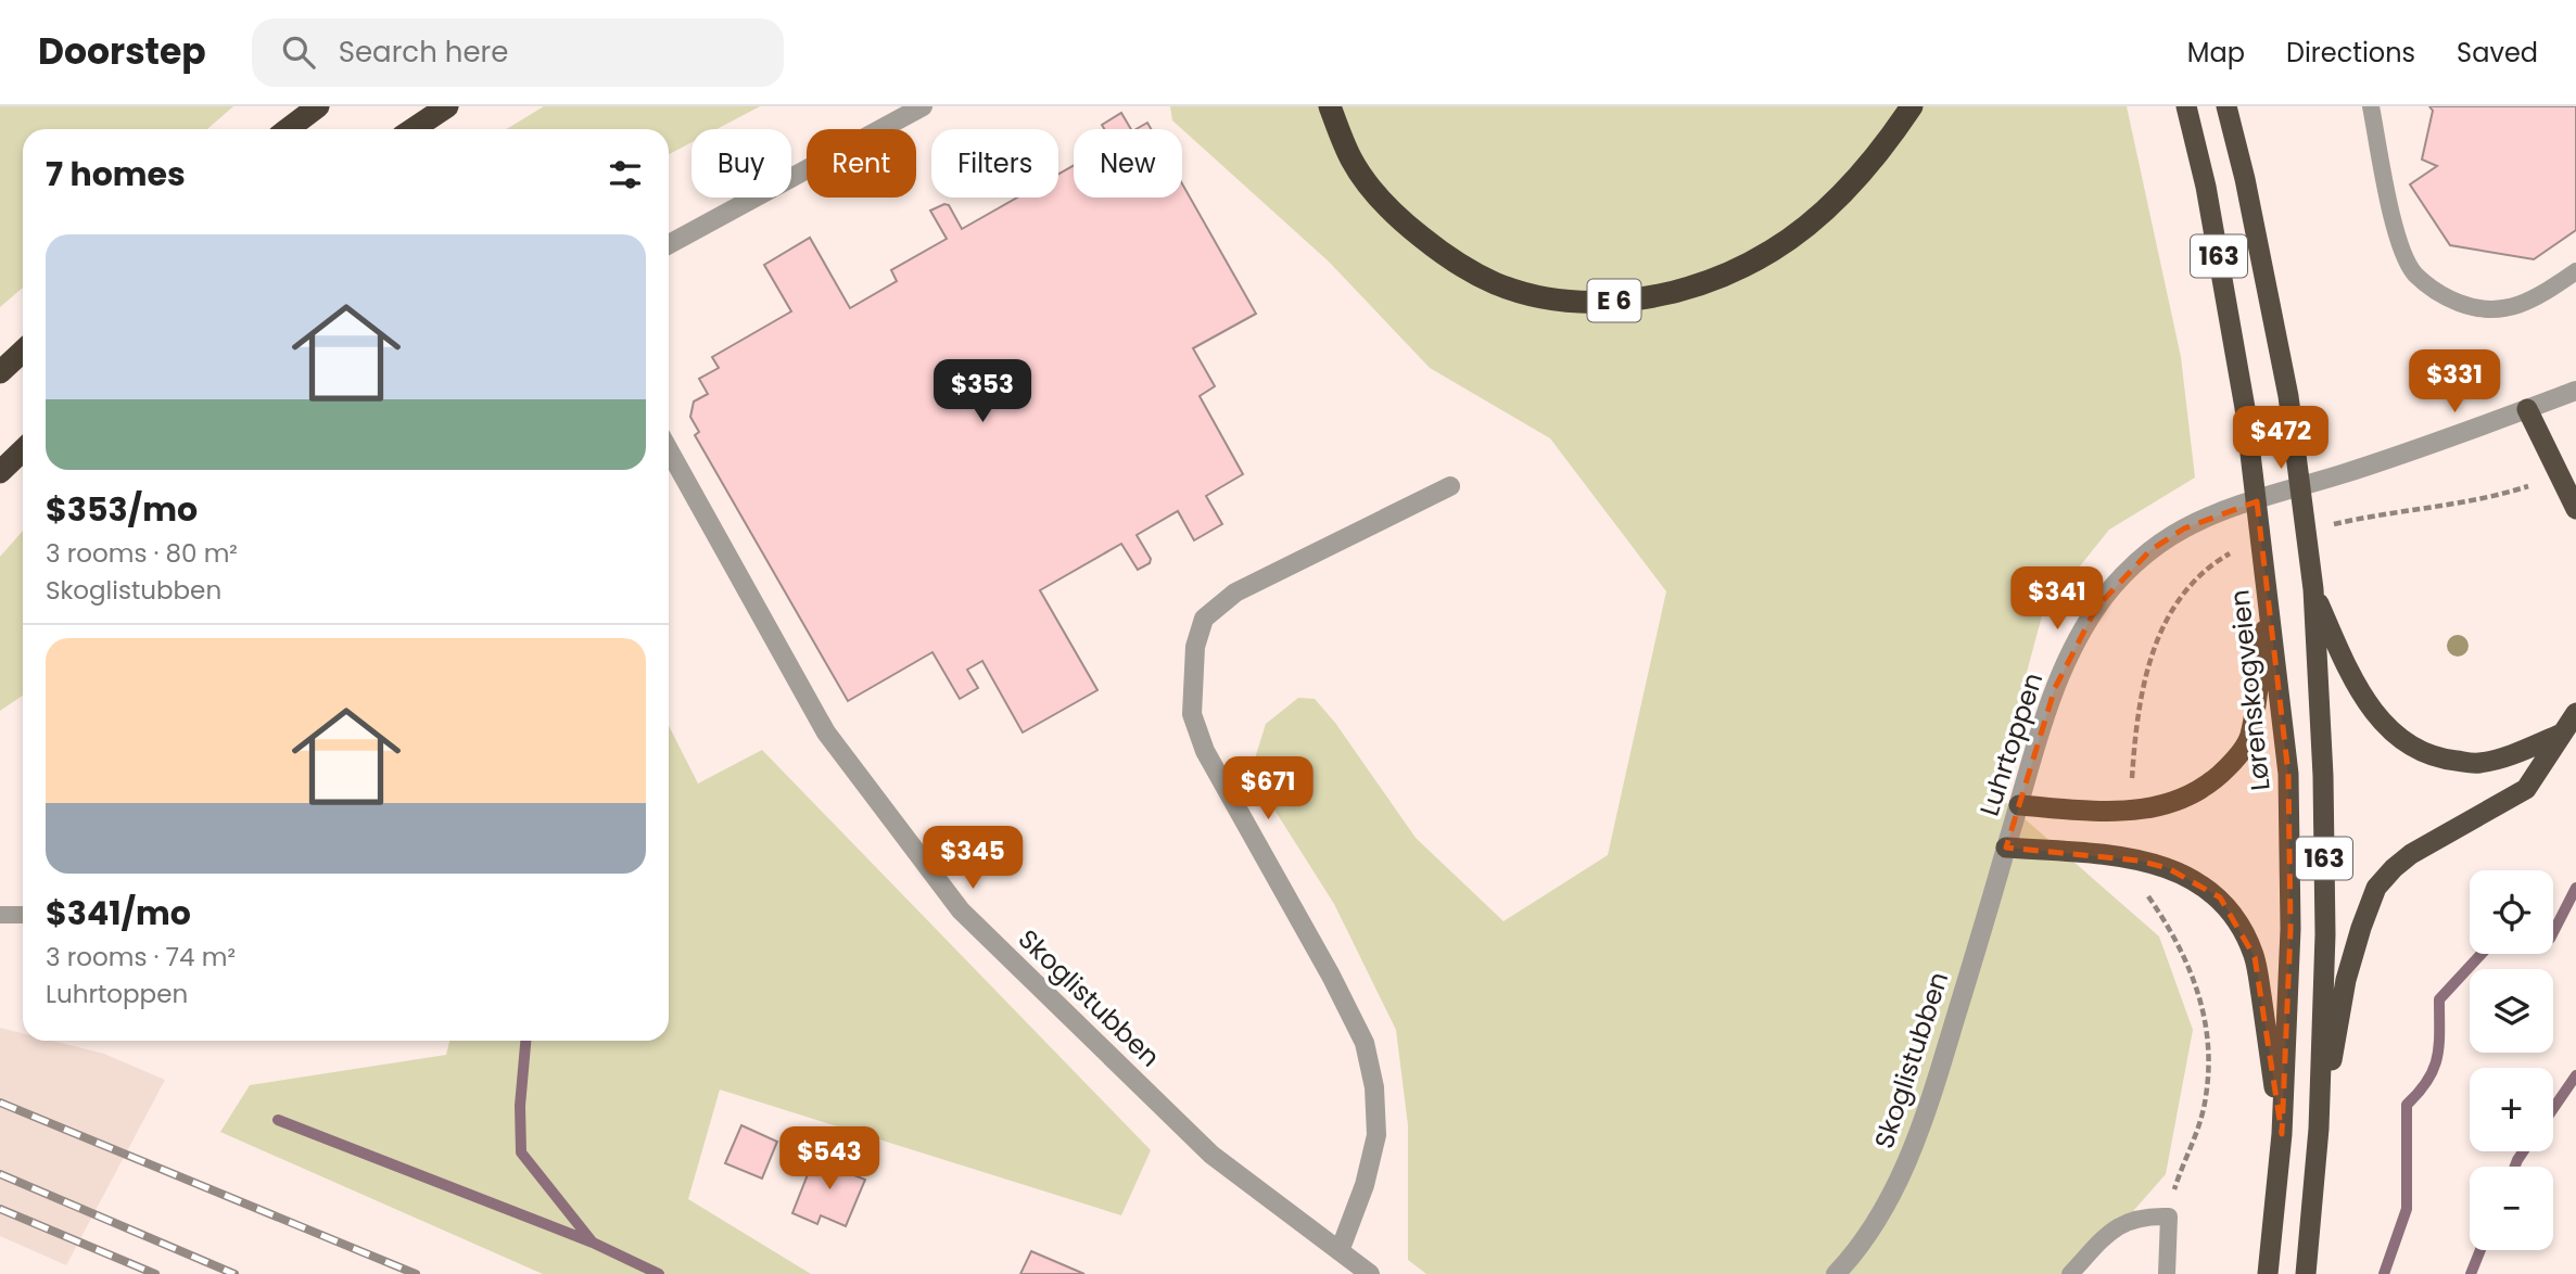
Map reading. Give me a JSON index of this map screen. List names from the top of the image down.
{
  "streets": {
    "highway": ["163", "E 6", "Lørenskogveien"],
    "street": ["Luhrtoppen", "Skoglistubben"]
  },
  "crossings": [
    ["Luhrtoppen", "Skoglistubben"]
  ],
  "page": {
    "header": "Doorstep",
    "search": "Search here",
    "nav": ["Map", "Directions", "Saved"],
    "chip": [
      "Buy",
      "Rent",
      "Filters",
      "New"
    ],
    "heading": "7 homes",
    "list": [
      {
        "name": "$353/mo",
        "note": "3 rooms · 80 m² · Skoglistubben"
      },
      {
        "name": "$341/mo",
        "note": "3 rooms · 74 m² · Luhrtoppen"
      }
    ],
    "price": [
      "$331",
      "$353",
      "$472",
      "$341",
      "$671",
      "$345",
      "$543"
    ],
    "map_buttons": ["+", "−"]
  }
}
